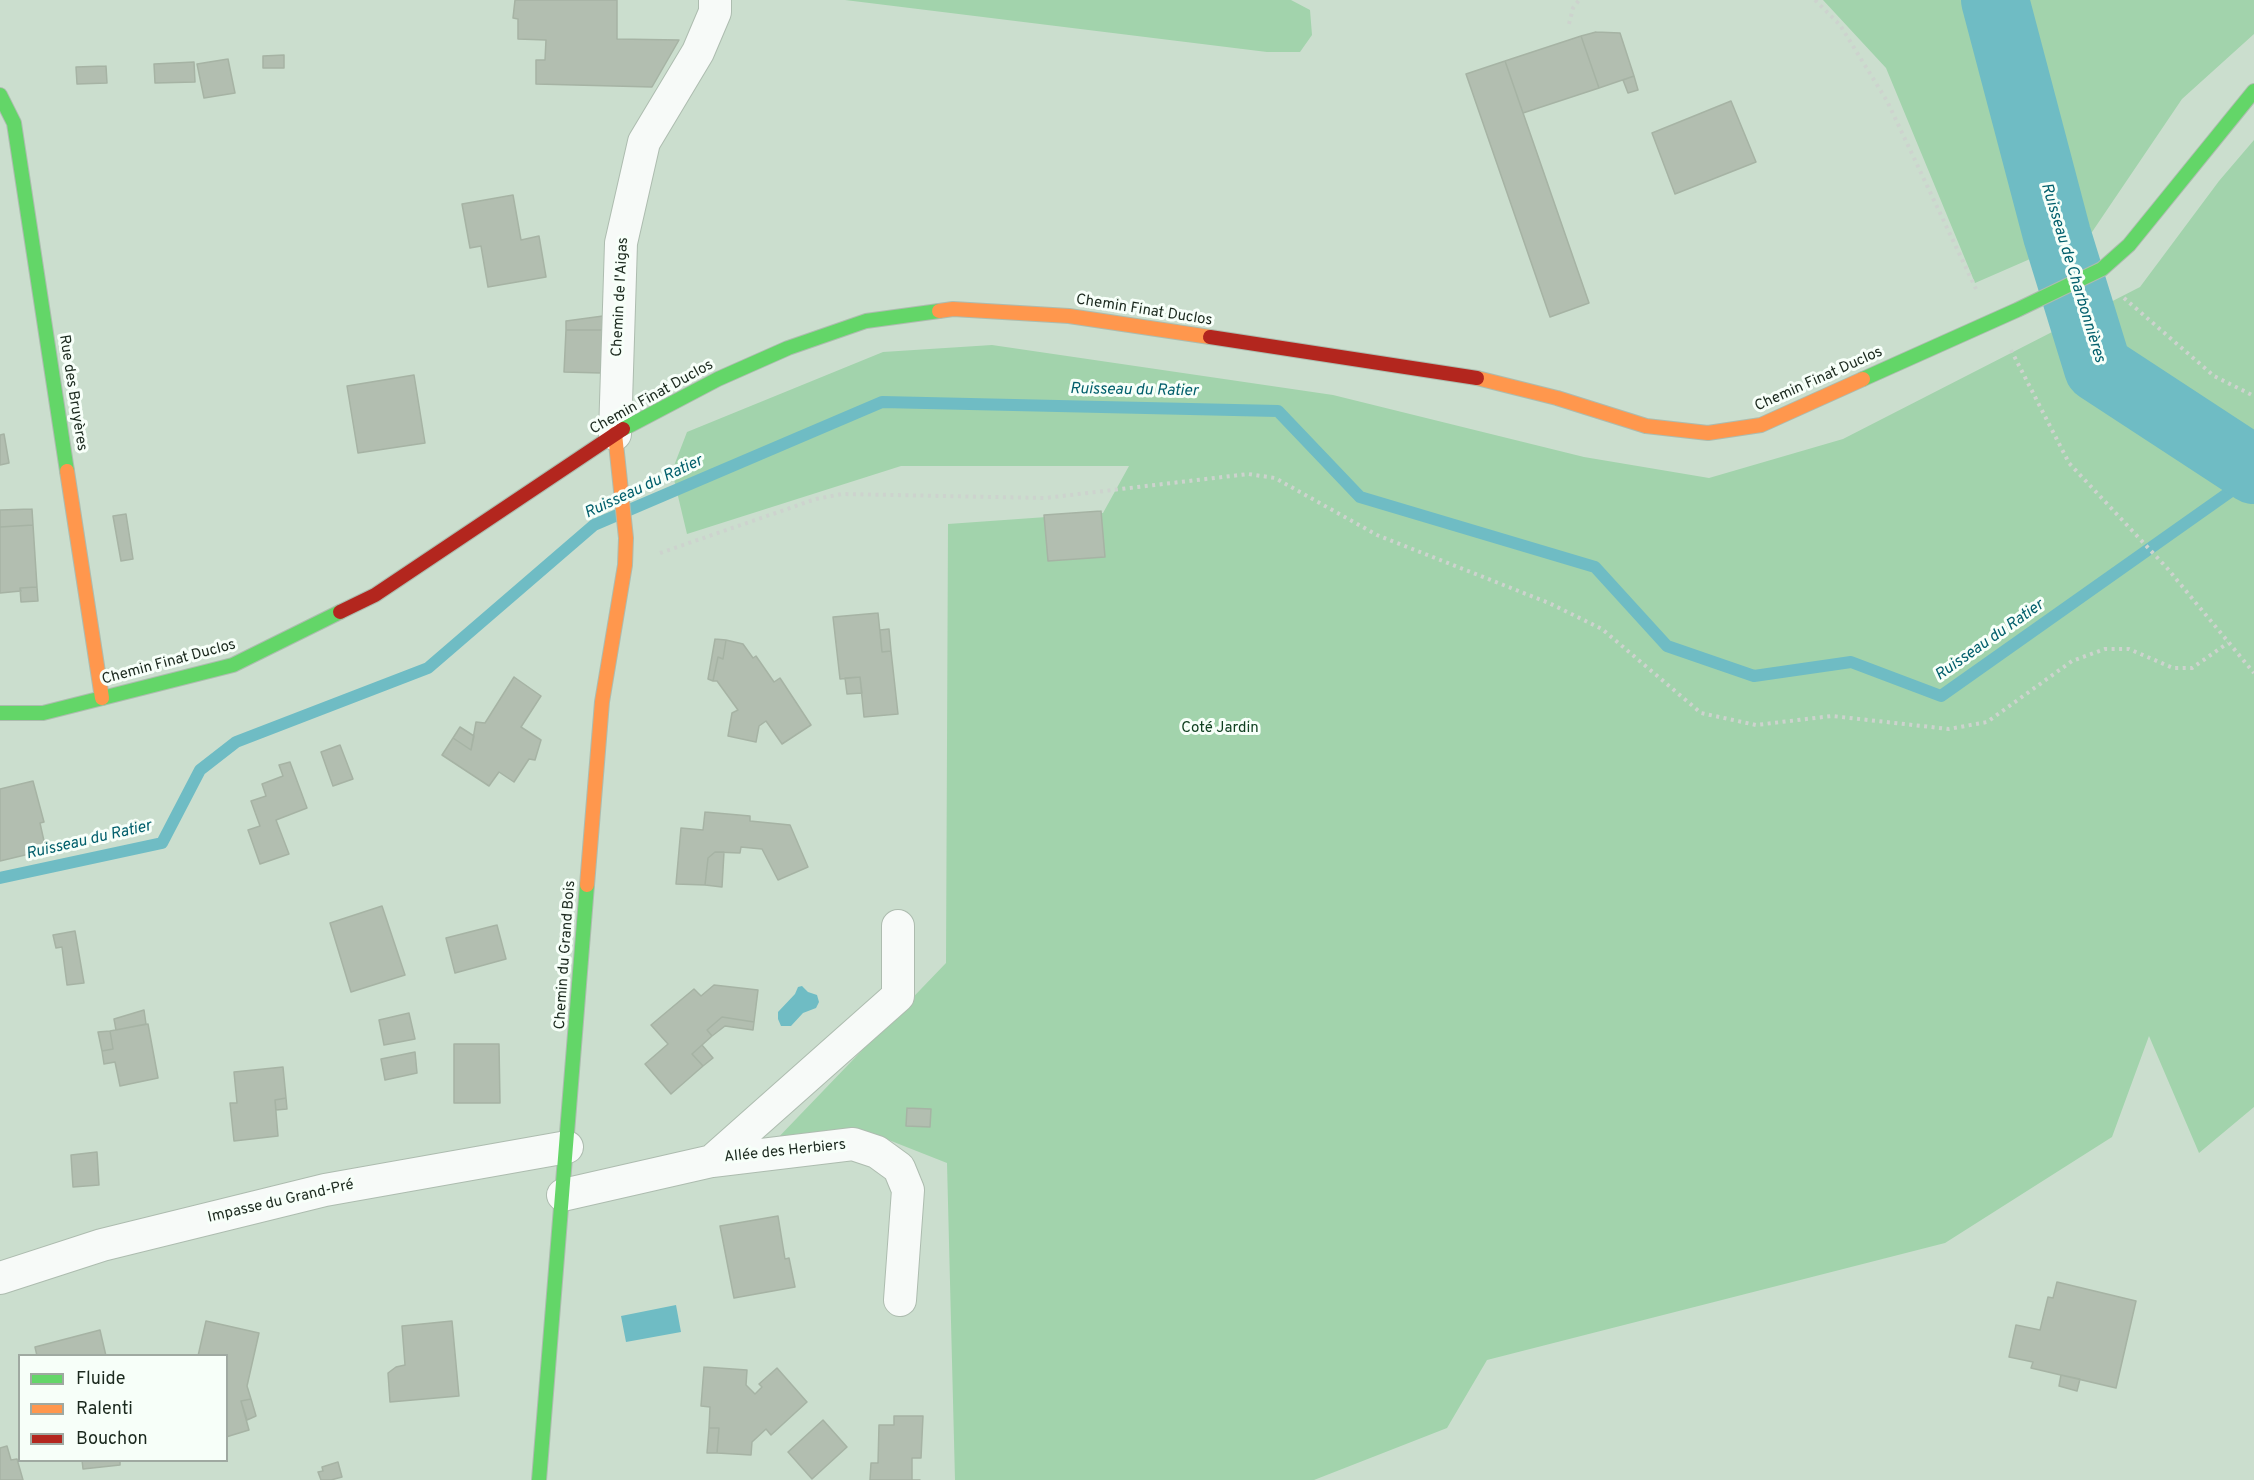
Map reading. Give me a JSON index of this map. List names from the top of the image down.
{
  "streets": {
    "main road": ["Chemin Finat Duclos", "Rue des Bruyères", "Chemin du Grand Bois"],
    "street": ["Chemin de l'Aigas", "Allée des Herbiers", "Impasse du Grand-Pré"]
  },
  "crossings": [
    ["Chemin de l'Aigas", "Chemin Finat Duclos"],
    ["Chemin de l'Aigas", "Chemin du Grand Bois"],
    ["Chemin Finat Duclos", "Rue des Bruyères"],
    ["Chemin Finat Duclos", "Chemin du Grand Bois"],
    ["Chemin du Grand Bois", "Allée des Herbiers"],
    ["Chemin du Grand Bois", "Impasse du Grand-Pré"]
  ],
  "water": ["Ruisseau de Charbonnières", "Ruisseau du Ratier"],
  "parks": ["Coté Jardin"],
  "legend": ["Fluide", "Ralenti", "Bouchon"]
}
